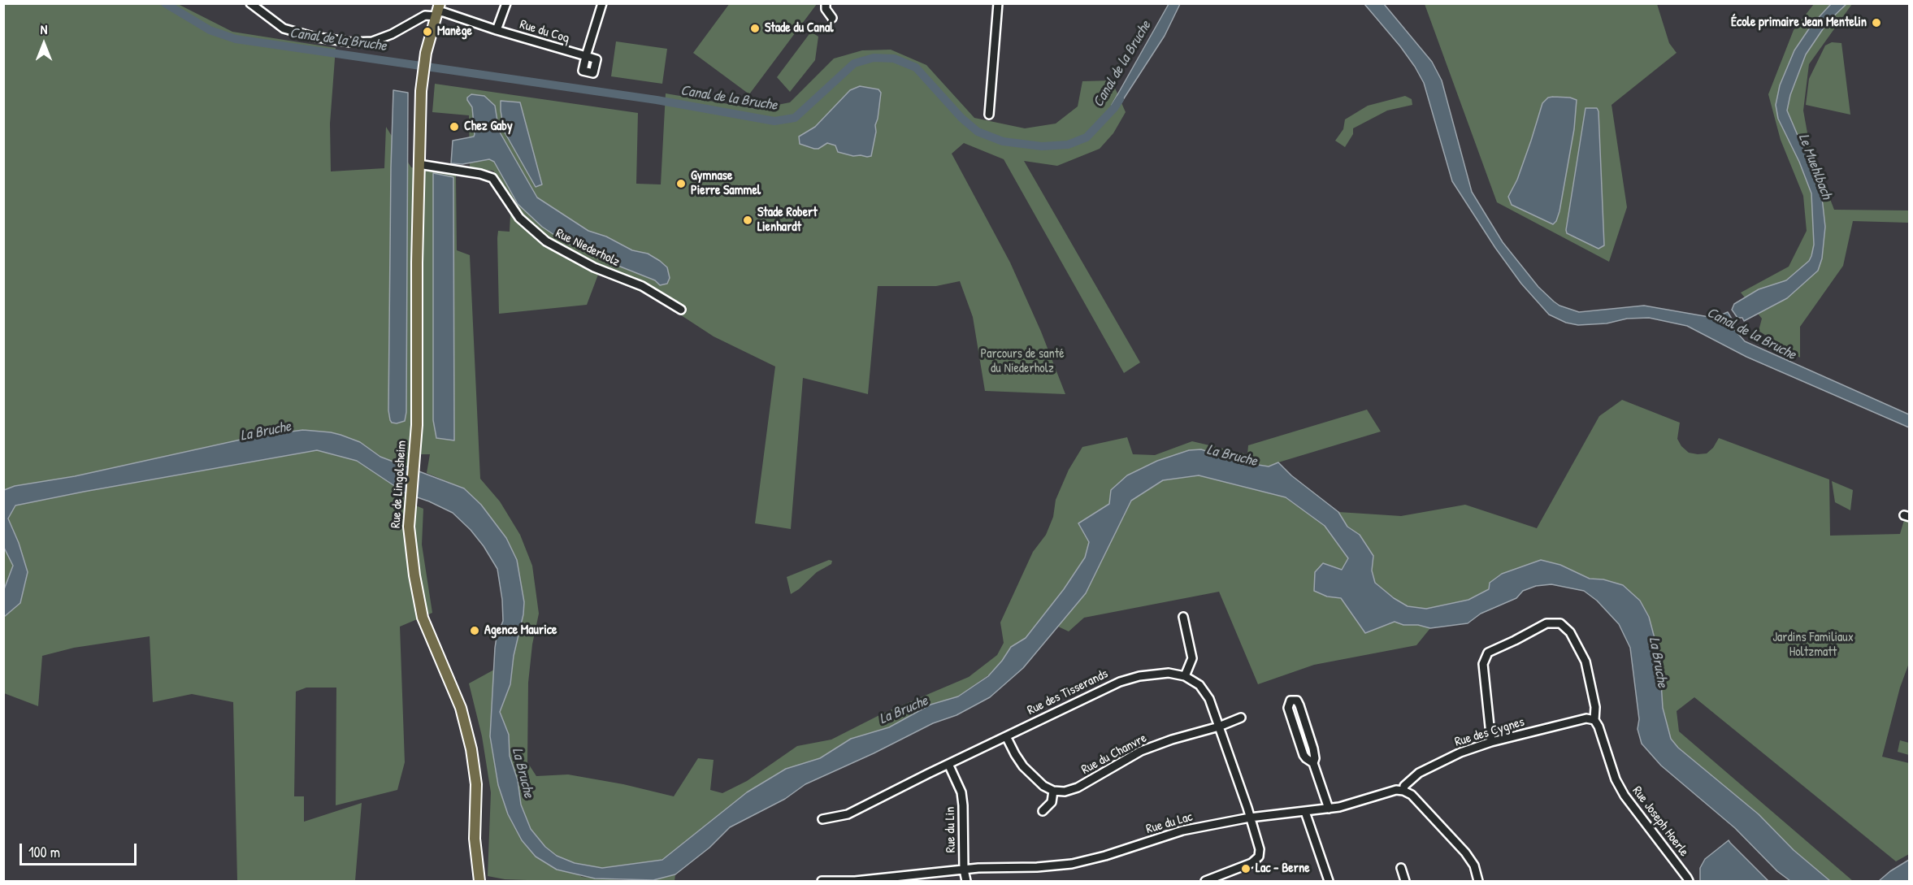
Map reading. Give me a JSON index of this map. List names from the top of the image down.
{
  "streets": {
    "main road": ["Rue de Lingolsheim"],
    "street": [
      "Rue du Coq",
      "Rue Niederholz",
      "Rue des Tisserands",
      "Rue des Cygnes",
      "Rue du Chanvre",
      "Rue Joseph Hoerle",
      "Rue du Lac",
      "Rue du Lin"
    ]
  },
  "crossings": [
    ["Rue du Coq", "Rue de Lingolsheim"],
    ["Rue Niederholz", "Rue de Lingolsheim"],
    ["Rue des Tisserands", "Rue du Lin"],
    ["Rue des Cygnes", "Rue Joseph Hoerle"],
    ["Rue des Cygnes", "Rue du Lac"],
    ["Rue du Lac", "Rue du Lin"]
  ],
  "water": ["Canal de la Bruche", "Le Muehlbach", "La Bruche"],
  "parks": ["Parcours de santé du Niederholz", "Jardins Familiaux Holtzmatt"],
  "places": [
    "École primaire Jean Mentelin",
    "Stade du Canal",
    "Manège",
    "Chez Gaby",
    "Gymnase Pierre Sammel",
    "Stade Robert Lienhardt",
    "Agence Maurice",
    "Lac - Berne"
  ],
  "scale_bar": "100 m",
  "north": "top"
}
